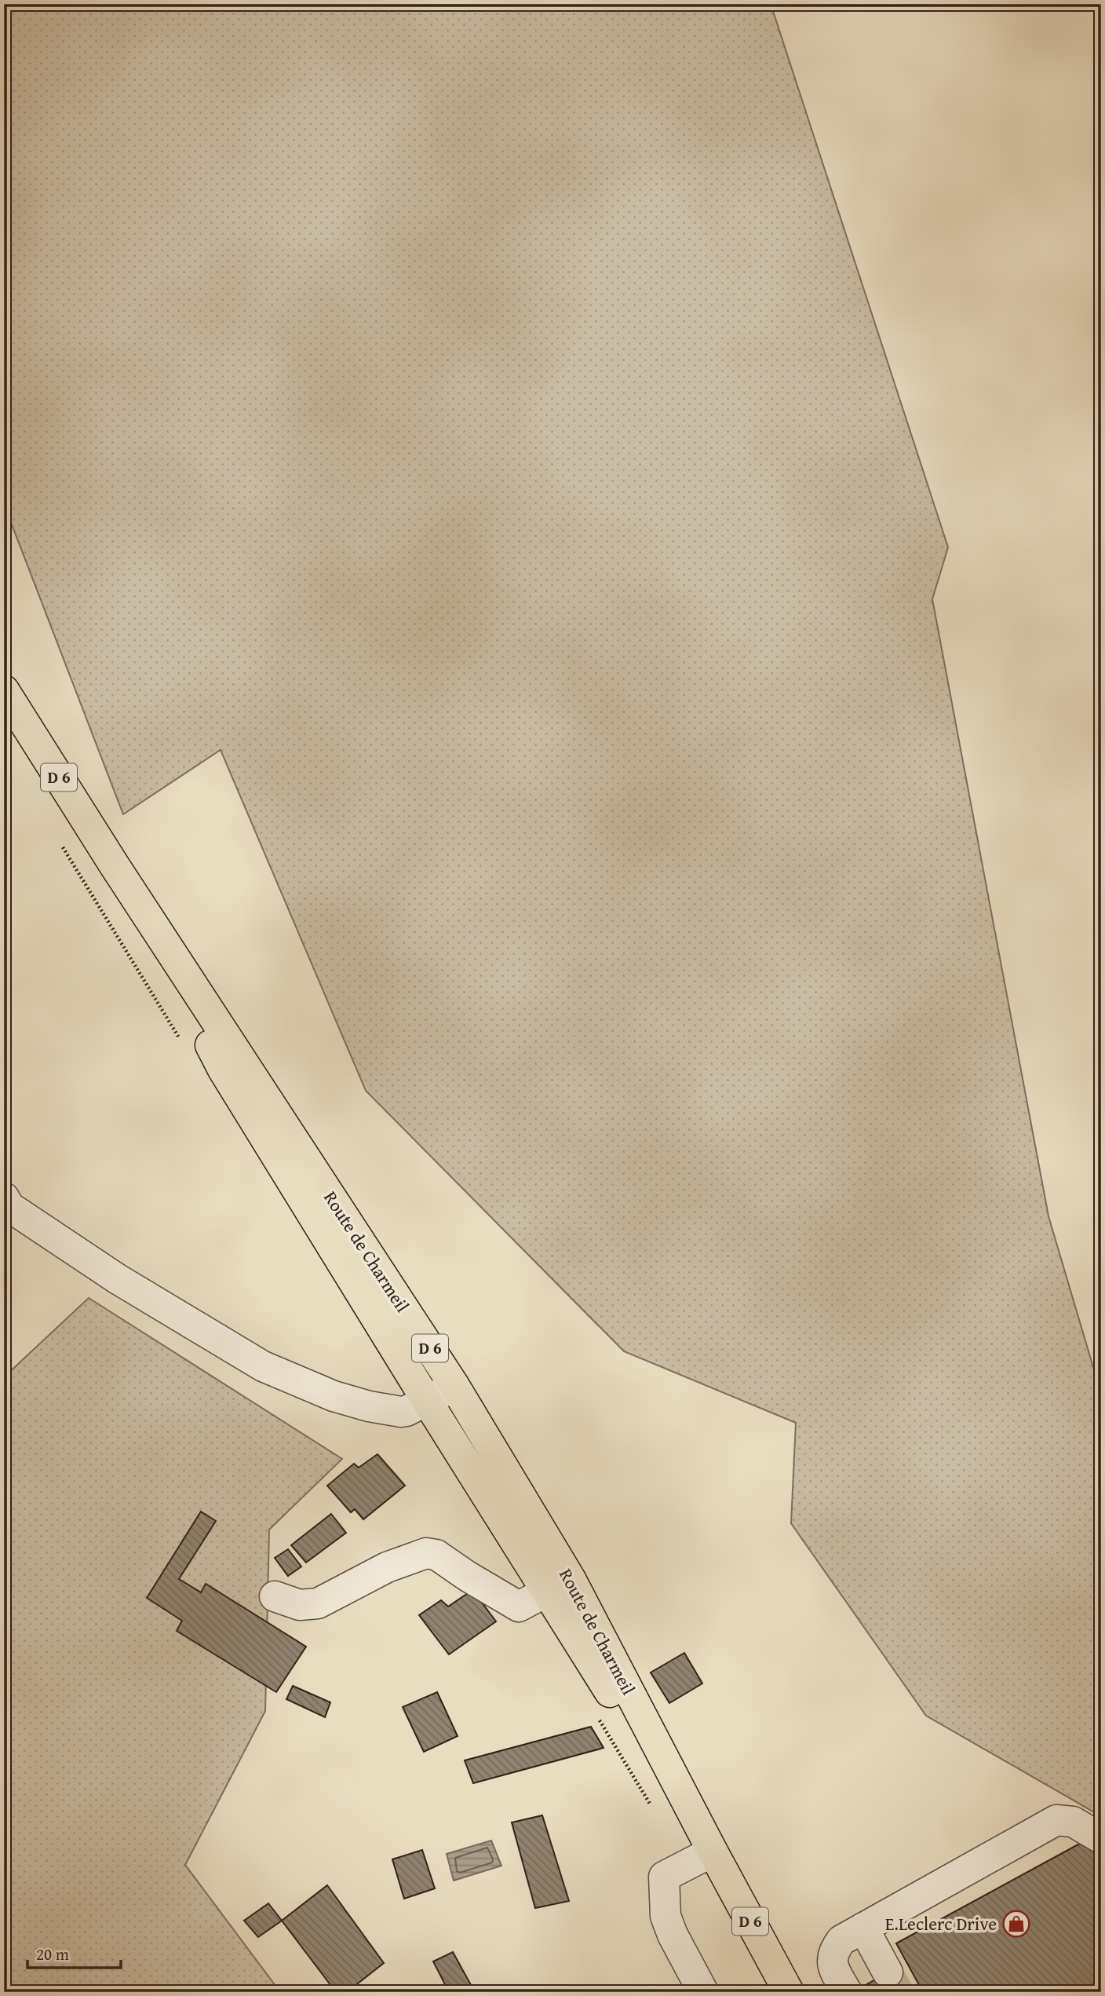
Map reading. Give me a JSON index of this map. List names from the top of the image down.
{
  "streets": {
    "main road": ["D 6", "Route de Charmeil"]
  },
  "places": {
    "shop": ["E.Leclerc Drive"]
  },
  "scale_bar": "20 m"
}
